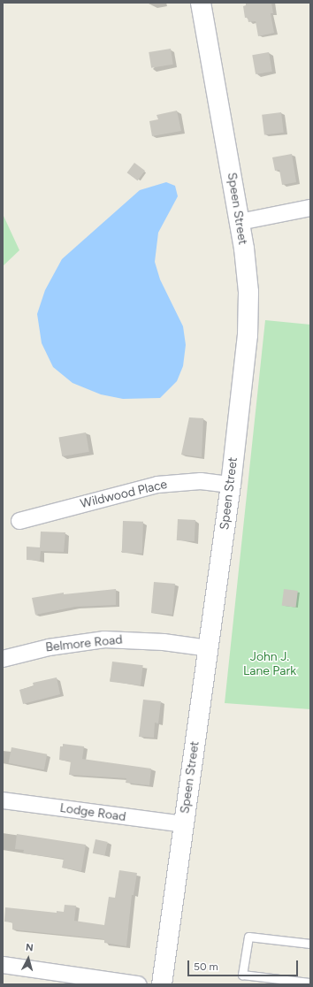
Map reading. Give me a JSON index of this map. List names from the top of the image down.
{
  "streets": {
    "street": [
      "Speen Street",
      "Wildwood Place",
      "Belmore Road",
      "Lodge Road"
    ]
  },
  "crossings": [
    ["Speen Street", "Wildwood Place"],
    ["Speen Street", "Belmore Road"],
    ["Speen Street", "Lodge Road"]
  ],
  "parks": ["John J. Lane Park"],
  "scale_bar": "50 m",
  "north": "top"
}
